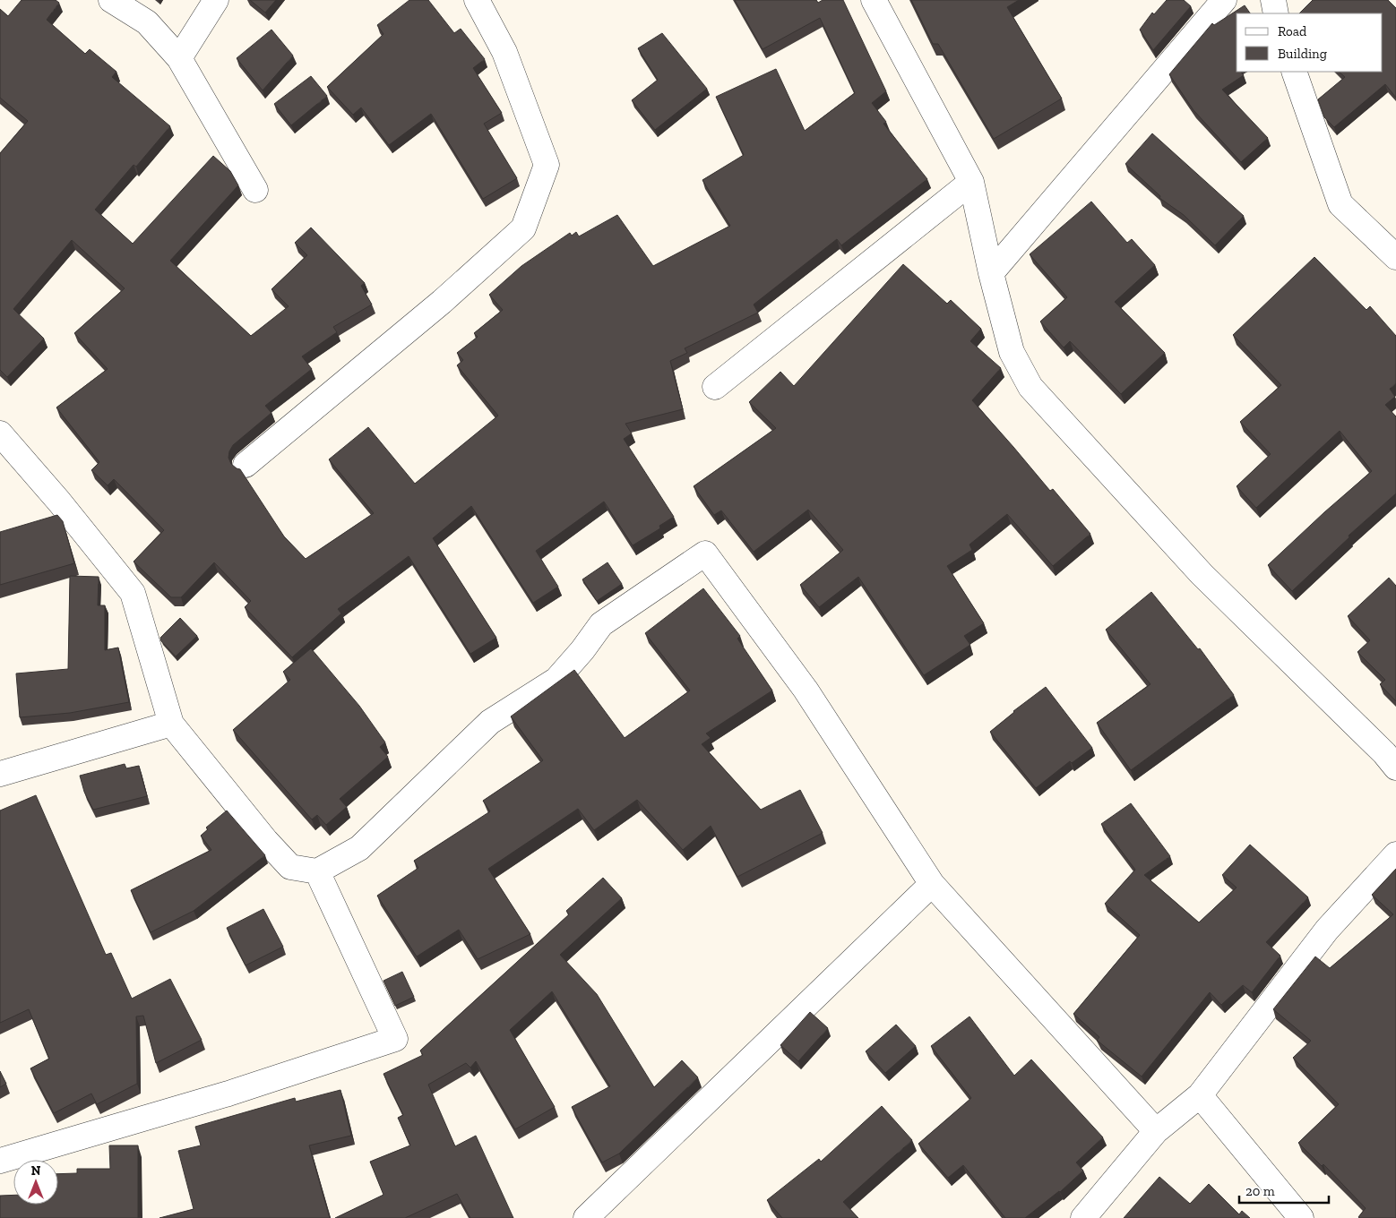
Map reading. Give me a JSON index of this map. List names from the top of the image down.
{
  "legend": ["Road", "Building"],
  "scale_bar": "20 m",
  "north": "top"
}
